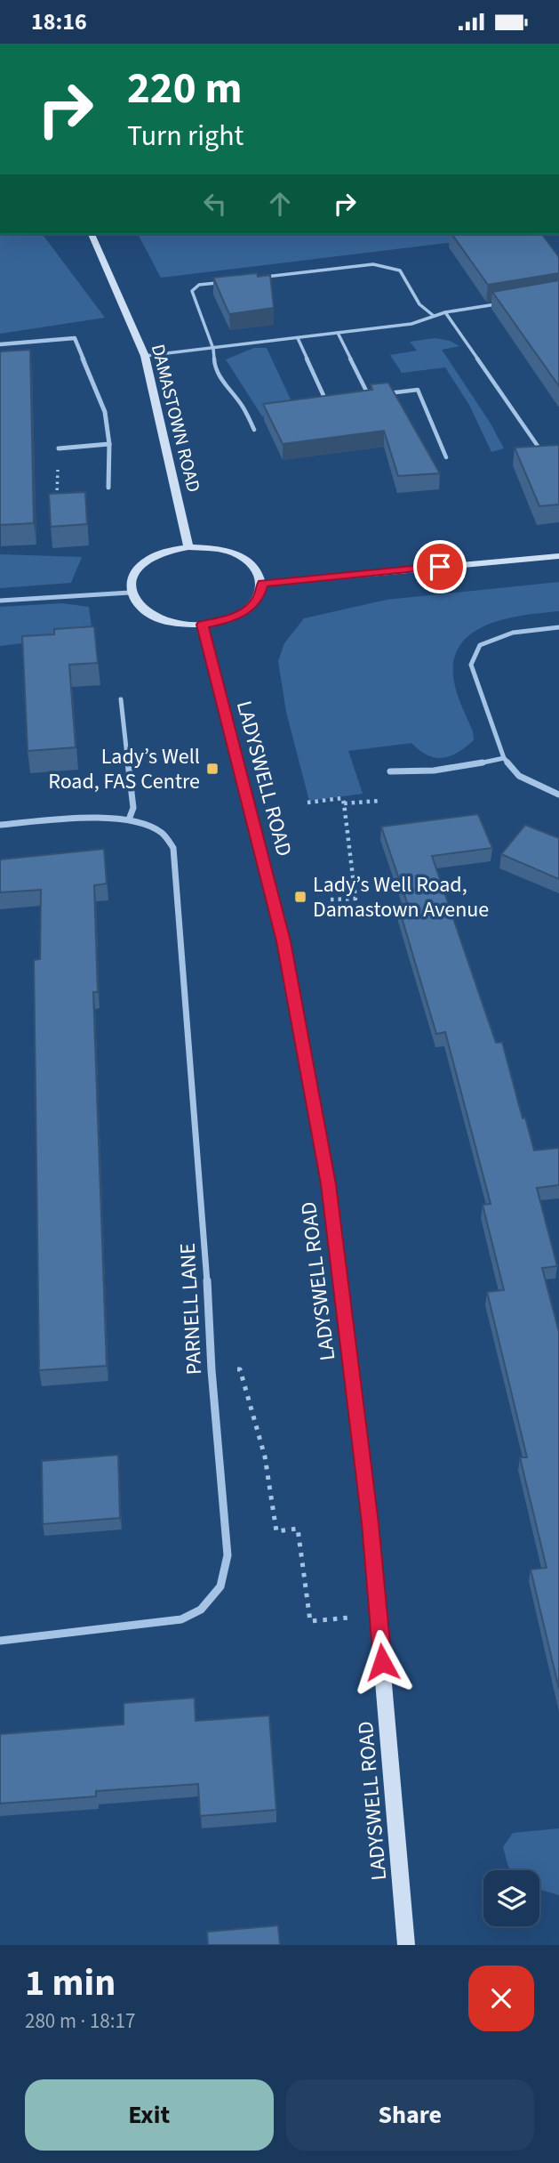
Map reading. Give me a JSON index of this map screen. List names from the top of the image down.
{
  "streets": {
    "street": ["DAMASTOWN ROAD", "LADYSWELL ROAD", "PARNELL LANE"]
  },
  "crossings": [
    ["DAMASTOWN ROAD", "LADYSWELL ROAD"]
  ],
  "places": {
    "transit": ["Lady’s Well Road, FAS Centre", "Lady’s Well Road, Damastown Avenue"]
  },
  "page": {
    "status": "18:16",
    "turn": ["220 m", "Turn right"],
    "heading": ["1 min", "280 m · 18:17"],
    "buttons": ["Exit", "Share"]
  }
}
